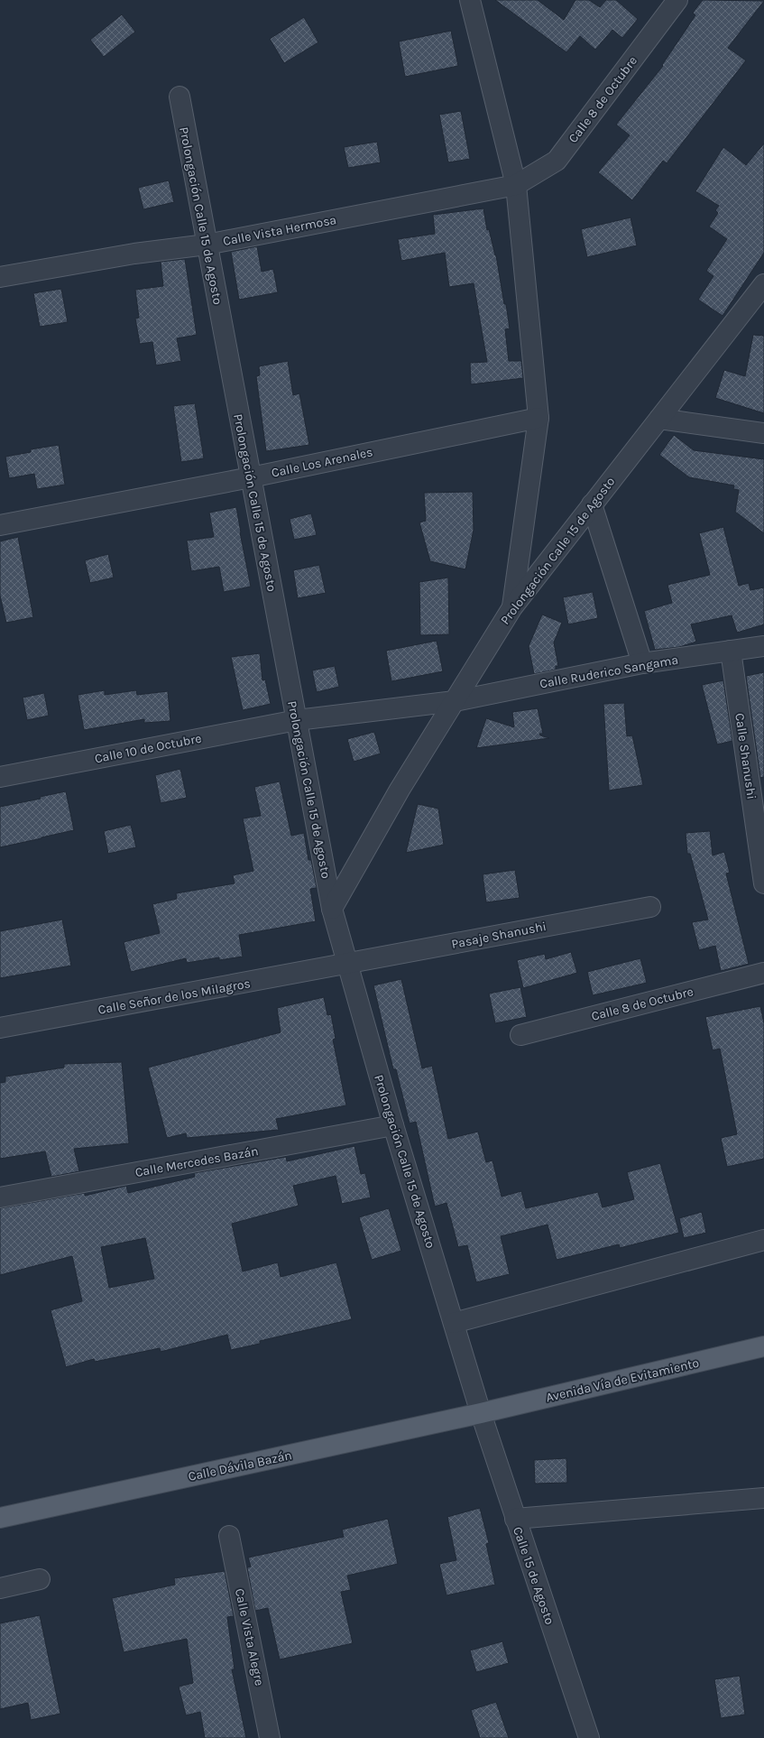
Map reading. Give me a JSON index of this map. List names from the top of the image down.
{
  "streets": {
    "main road": ["Avenida Vía de Evitamiento", "Calle Dávila Bazán"],
    "street": [
      "Calle 8 de Octubre",
      "Prolongación Calle 15 de Agosto",
      "Calle Vista Hermosa",
      "Calle Los Arenales",
      "Calle Ruderico Sangama",
      "Calle 10 de Octubre",
      "Calle Shanushi",
      "Pasaje Shanushi",
      "Calle Señor de los Milagros",
      "Calle Mercedes Bazán",
      "Calle 15 de Agosto",
      "Calle Vista Alegre"
    ]
  },
  "crossings": [
    ["Calle 8 de Octubre", "Calle Vista Hermosa"],
    ["Prolongación Calle 15 de Agosto", "Calle Vista Hermosa"],
    ["Prolongación Calle 15 de Agosto", "Calle Los Arenales"],
    ["Prolongación Calle 15 de Agosto", "Calle Ruderico Sangama"],
    ["Prolongación Calle 15 de Agosto", "Calle 10 de Octubre"],
    ["Prolongación Calle 15 de Agosto", "Pasaje Shanushi"],
    ["Prolongación Calle 15 de Agosto", "Calle Señor de los Milagros"],
    ["Prolongación Calle 15 de Agosto", "Calle Mercedes Bazán"],
    ["Prolongación Calle 15 de Agosto", "Avenida Vía de Evitamiento"],
    ["Prolongación Calle 15 de Agosto", "Calle Dávila Bazán"],
    ["Prolongación Calle 15 de Agosto", "Calle 15 de Agosto"],
    ["Calle Ruderico Sangama", "Calle 10 de Octubre"],
    ["Calle Ruderico Sangama", "Calle Shanushi"],
    ["Pasaje Shanushi", "Calle Señor de los Milagros"],
    ["Avenida Vía de Evitamiento", "Calle Dávila Bazán"],
    ["Avenida Vía de Evitamiento", "Calle 15 de Agosto"],
    ["Calle Dávila Bazán", "Calle 15 de Agosto"]
  ]
}
